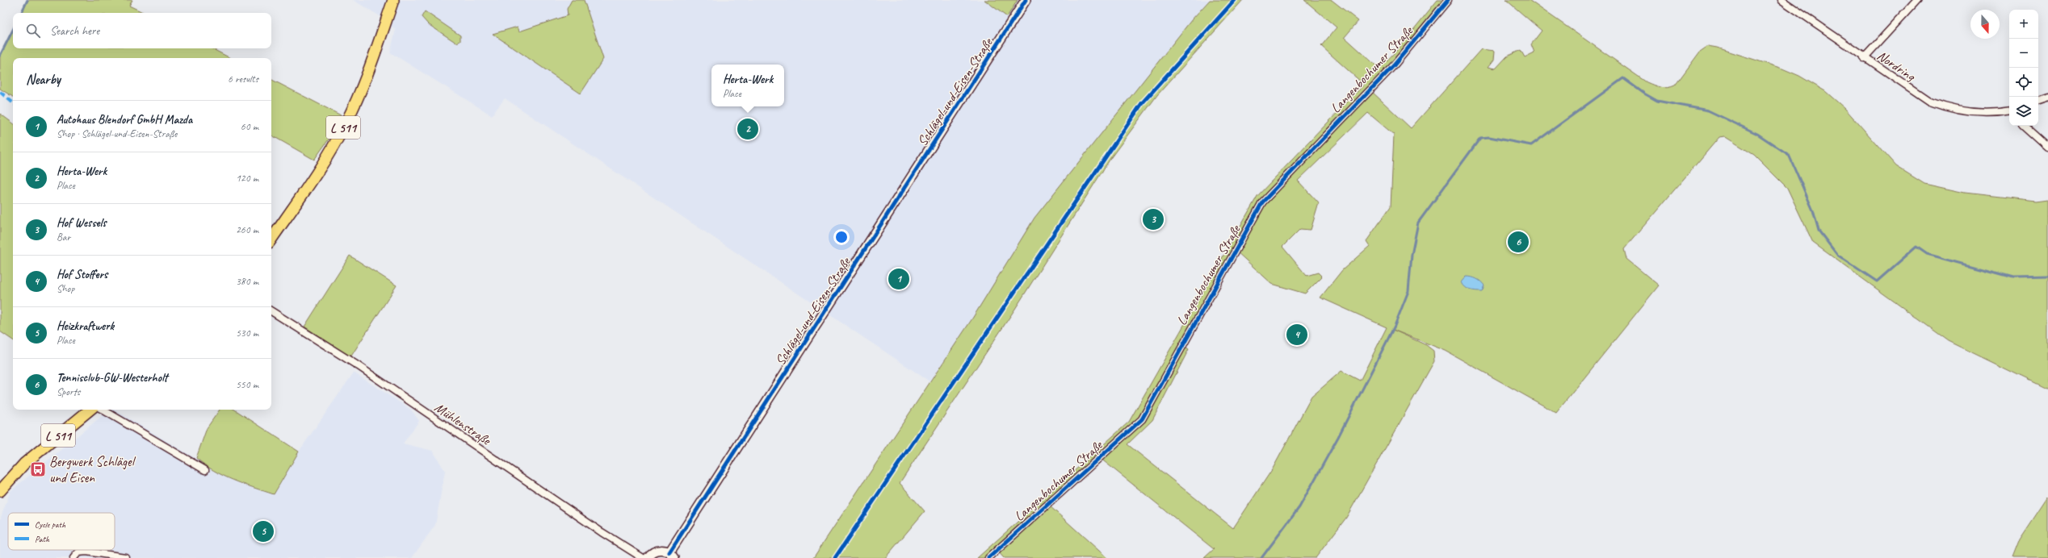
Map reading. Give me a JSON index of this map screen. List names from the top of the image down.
{
  "streets": {
    "main road": ["L 511"],
    "street": [
      "Nordring",
      "Langenbochumer Straße",
      "Schlägel-und-Eisen-Straße",
      "Mühlenstraße"
    ]
  },
  "places": {
    "bus stop": ["Bergwerk Schlägel und Eisen"]
  },
  "legend": ["Cycle path", "Path"],
  "north": "bottom",
  "page": {
    "map_buttons": ["+", "−"],
    "search": "Search here",
    "heading": ["Nearby", "6 results"],
    "popup": ["Herta-Werk", "Place"],
    "list": [
      {
        "mark": "1",
        "name": "Autohaus Blendorf GmbH Mazda",
        "note": "Shop · Schlägel-und-Eisen-Straße",
        "value": "60 m"
      },
      {
        "mark": "2",
        "name": "Herta-Werk",
        "note": "Place",
        "value": "120 m"
      },
      {
        "mark": "3",
        "name": "Hof Wessels",
        "note": "Bar",
        "value": "260 m"
      },
      {
        "mark": "4",
        "name": "Hof Stoffers",
        "note": "Shop",
        "value": "380 m"
      },
      {
        "mark": "5",
        "name": "Heizkraftwerk",
        "note": "Place",
        "value": "530 m"
      },
      {
        "mark": "6",
        "name": "Tennisclub-GW-Westerholt",
        "note": "Sports",
        "value": "550 m"
      }
    ],
    "pins": [
      "2",
      "3",
      "6",
      "1",
      "4",
      "5"
    ]
  }
}
